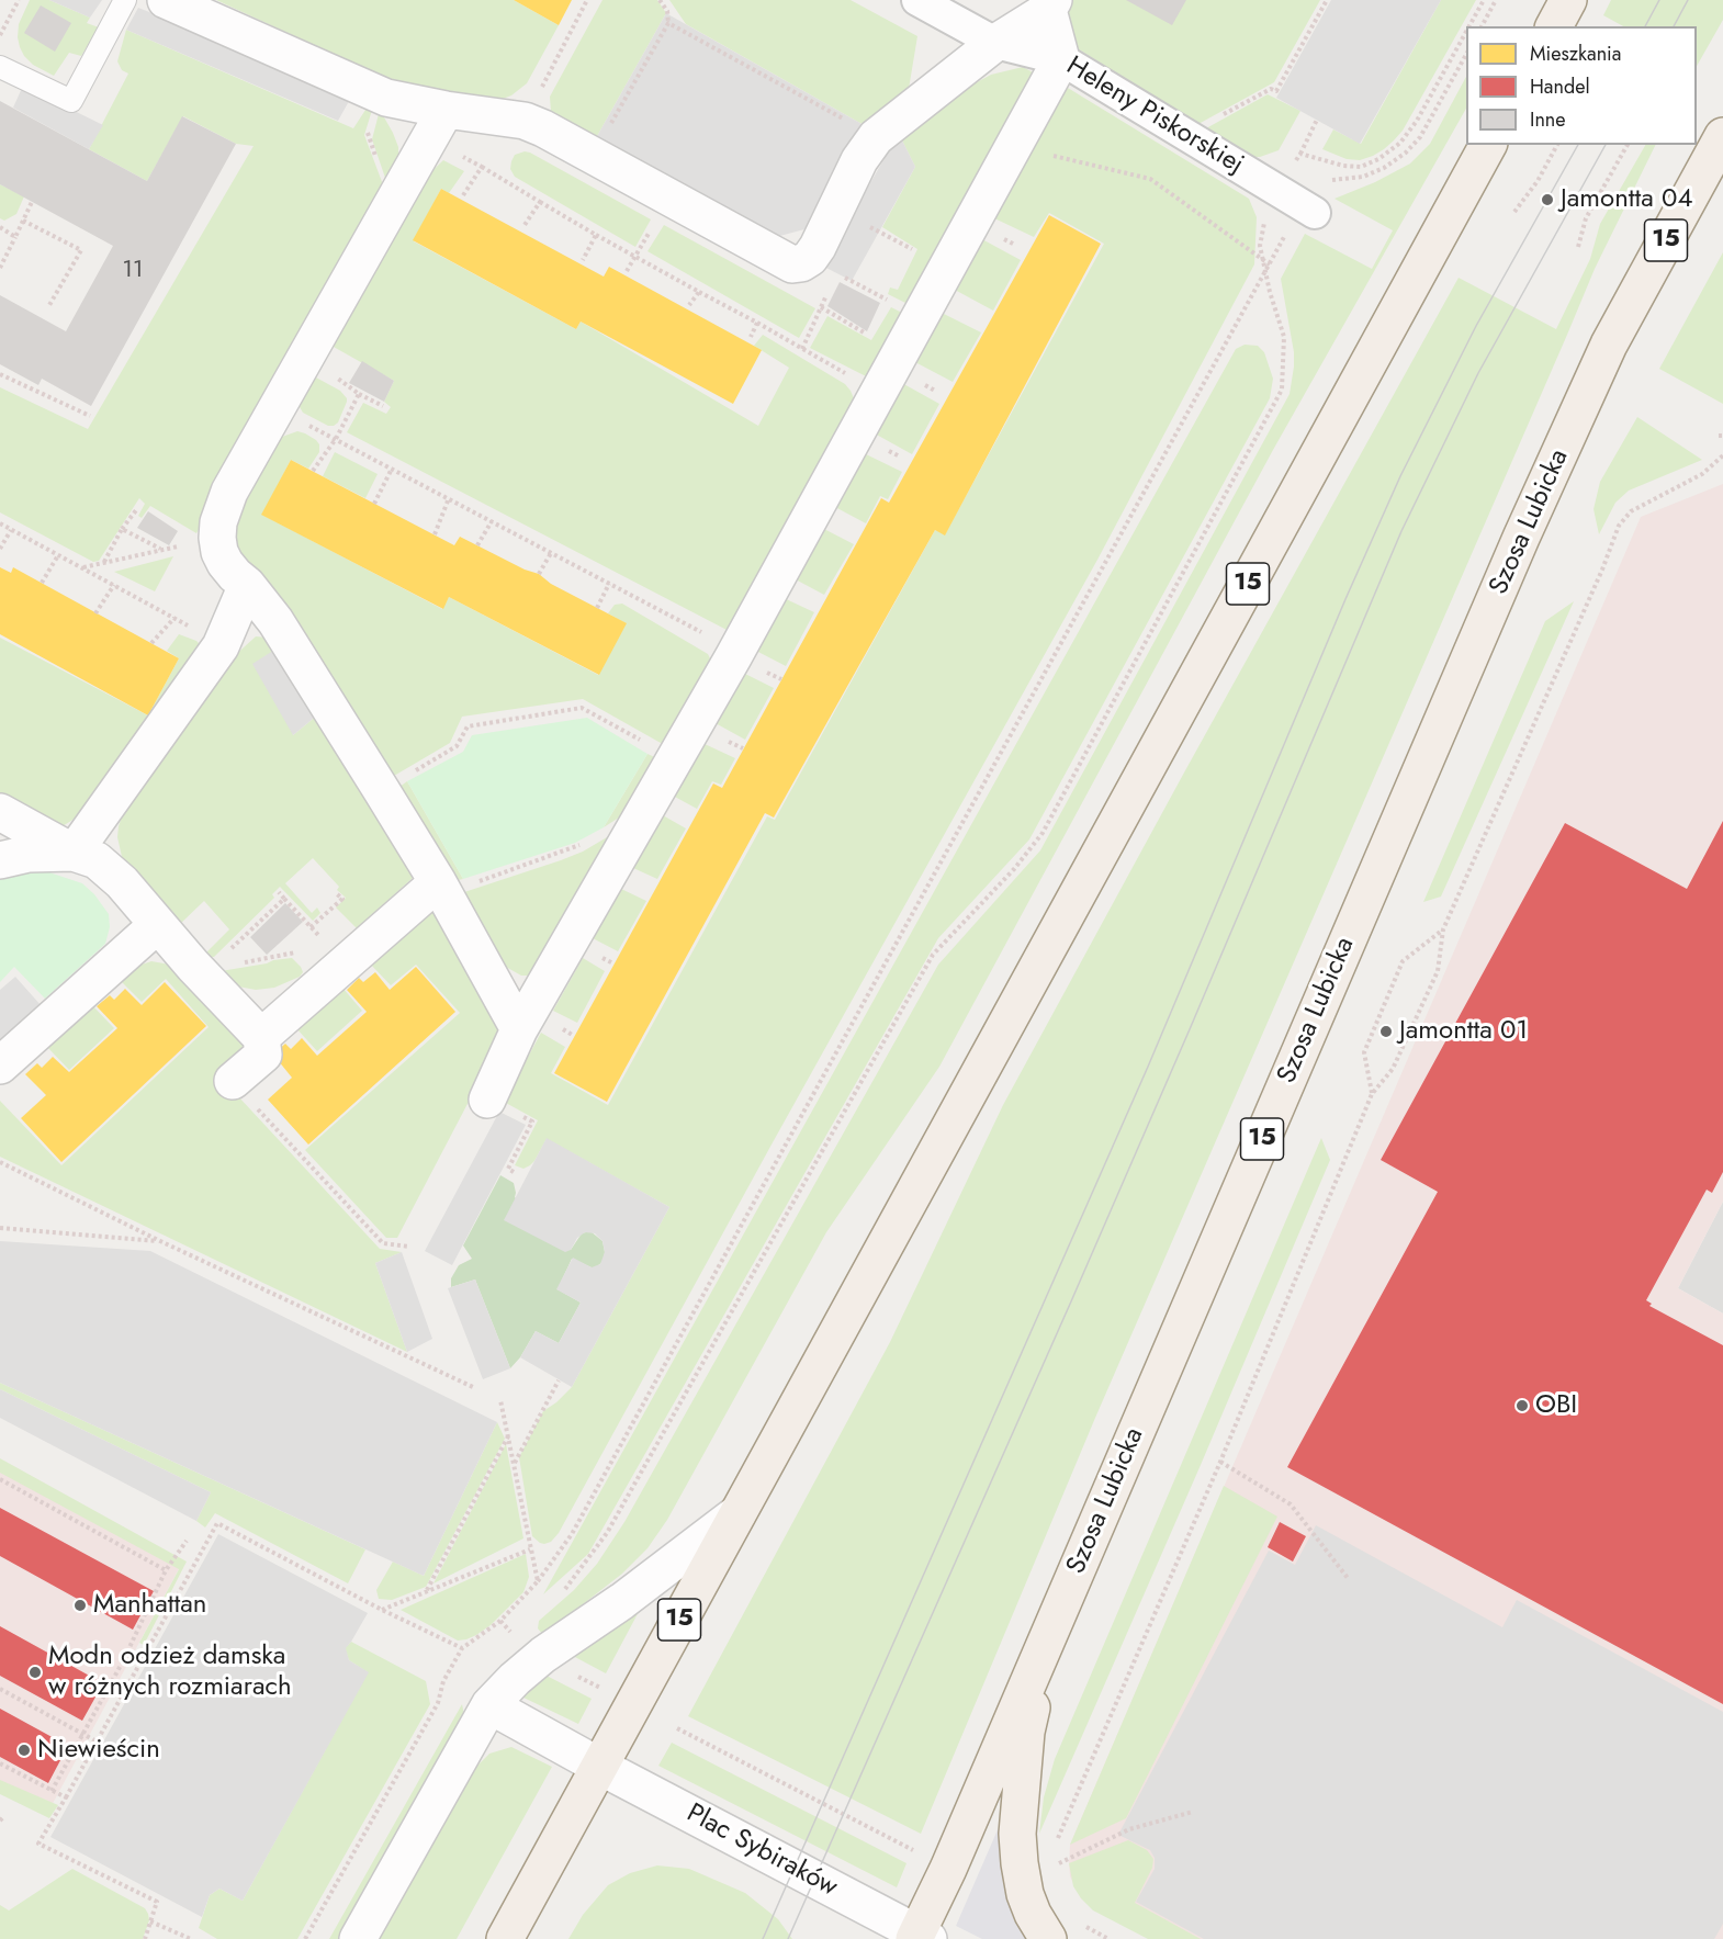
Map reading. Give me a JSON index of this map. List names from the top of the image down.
{
  "streets": {
    "main road": ["15", "Szosa Lubicka"],
    "street": ["Heleny Piskorskiej", "Plac Sybiraków"]
  },
  "crossings": [
    ["15", "Plac Sybiraków"],
    ["Szosa Lubicka", "Plac Sybiraków"]
  ],
  "places": [
    "Jamontta 04",
    "Jamontta 01",
    "OBI",
    "Manhattan",
    "Modn odzież damska w różnych rozmiarach",
    "Niewieścin"
  ],
  "house_numbers": ["11"],
  "legend": ["Mieszkania", "Handel", "Inne"]
}
